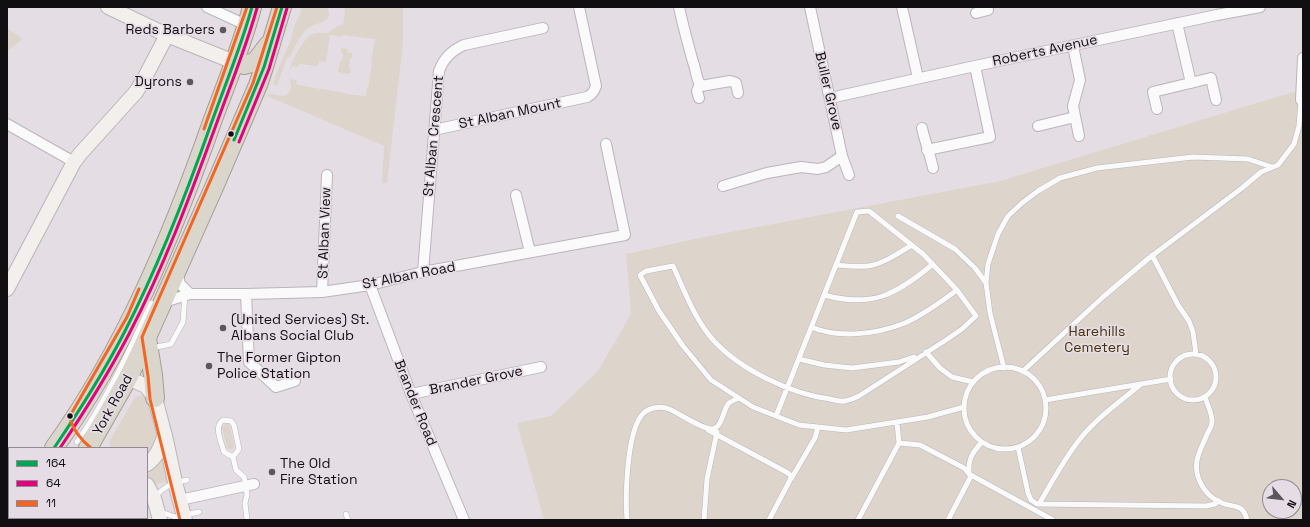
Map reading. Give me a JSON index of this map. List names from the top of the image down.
{
  "streets": {
    "highway": ["York Road"],
    "street": [
      "Roberts Avenue",
      "Buller Grove",
      "St Alban Mount",
      "St Alban Crescent",
      "St Alban View",
      "St Alban Road",
      "Brander Grove",
      "Brander Road"
    ]
  },
  "crossings": [
    ["Roberts Avenue", "Buller Grove"],
    ["St Alban Mount", "St Alban Crescent"],
    ["St Alban Crescent", "St Alban Road"],
    ["St Alban View", "St Alban Road"],
    ["St Alban Road", "Brander Road"],
    ["St Alban Road", "York Road"],
    ["Brander Grove", "Brander Road"]
  ],
  "parks": ["Harehills Cemetery"],
  "places": [
    "Reds Barbers",
    "Dyrons",
    "(United Services) St. Albans Social Club",
    "The Former Gipton Police Station",
    "The Old Fire Station"
  ],
  "lines": ["transit line 164", "transit line 11", "transit line 64"],
  "legend": ["164", "64", "11"],
  "north": "bottom right"
}
